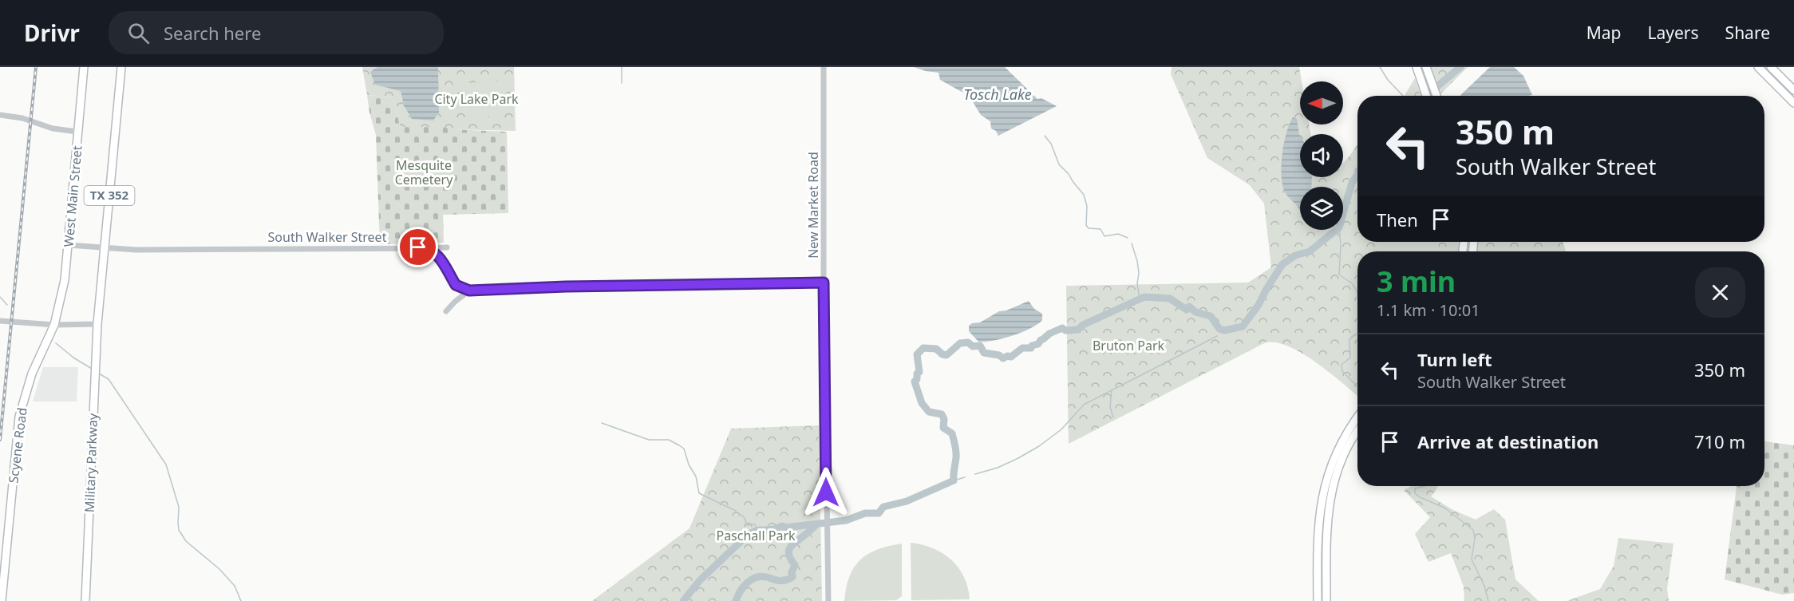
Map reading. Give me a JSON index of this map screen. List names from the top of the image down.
{
  "streets": {
    "main road": [
      "TX 352",
      "West Main Street",
      "Scyene Road",
      "Military Parkway"
    ],
    "street": ["New Market Road", "South Walker Street"]
  },
  "crossings": [
    ["TX 352", "South Walker Street"],
    ["TX 352", "Military Parkway"],
    ["West Main Street", "South Walker Street"],
    ["West Main Street", "Scyene Road"]
  ],
  "water": ["Tosch Lake"],
  "parks": [
    "City Lake Park",
    "Mesquite Cemetery",
    "Bruton Park",
    "Paschall Park"
  ],
  "north": "left",
  "page": {
    "header": "Drivr",
    "search": "Search here",
    "nav": ["Map", "Layers", "Share"],
    "turn": ["350 m", "South Walker Street"],
    "then": "Then",
    "heading": ["3 min", "1.1 km · 10:01"],
    "list": [
      {
        "name": "Turn left",
        "note": "South Walker Street",
        "value": "350 m"
      },
      {
        "name": "Arrive at destination",
        "value": "710 m"
      }
    ]
  }
}
